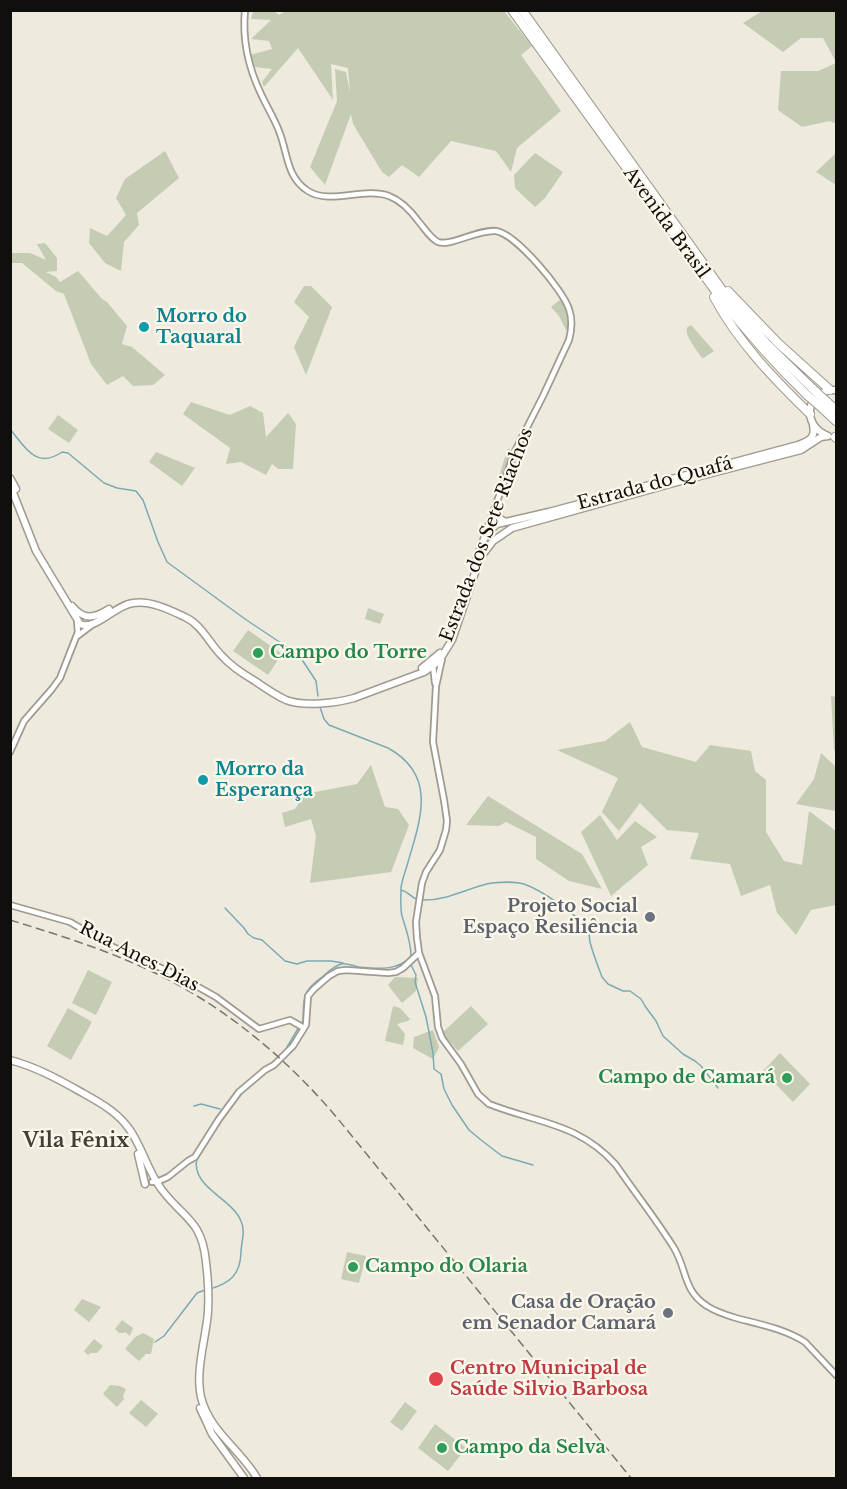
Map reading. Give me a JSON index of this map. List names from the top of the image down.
{
  "streets": {
    "highway": ["Avenida Brasil"],
    "main road": ["Estrada do Quafá", "Estrada dos Sete Riachos"],
    "street": ["Rua Anes Dias"]
  },
  "crossings": [
    ["Estrada do Quafá", "Estrada dos Sete Riachos"]
  ],
  "districts": ["Vila Fênix"],
  "places": [
    "Morro do Taquaral",
    "Campo do Torre",
    "Morro da Esperança",
    "Projeto Social Espaço Resiliência",
    "Campo de Camará",
    "Campo do Olaria",
    "Casa de Oração em Senador Camará",
    "Centro Municipal de Saúde Silvio Barbosa",
    "Campo da Selva"
  ]
}
